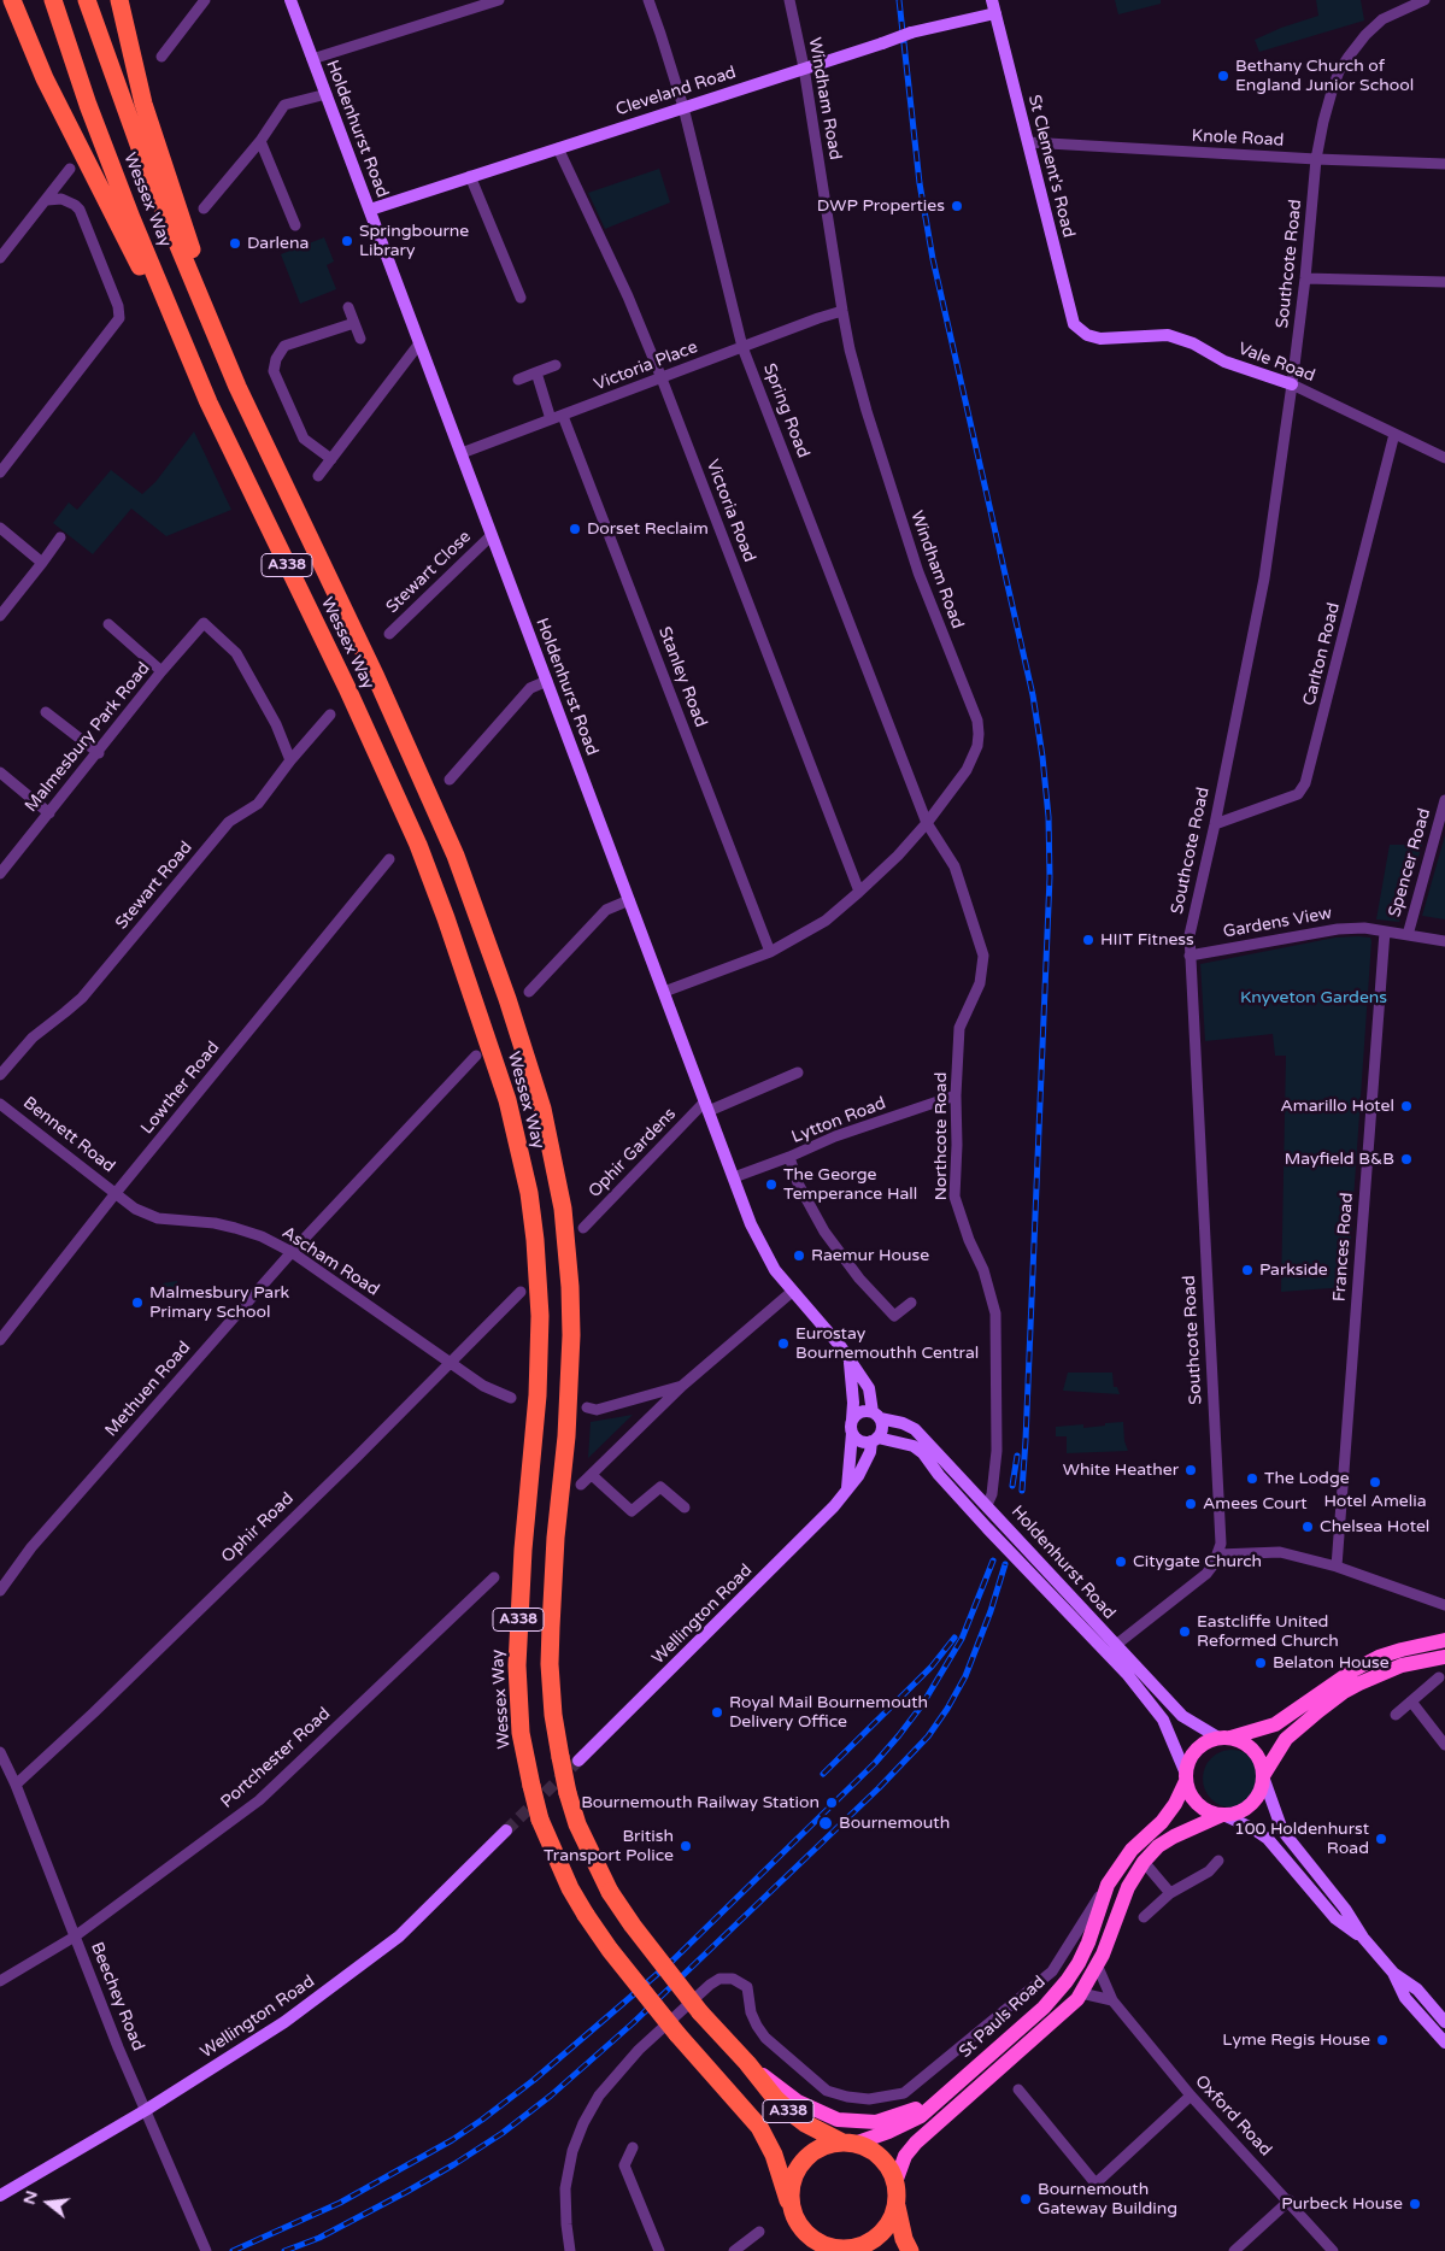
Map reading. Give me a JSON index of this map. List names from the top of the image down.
{
  "streets": {
    "highway": ["Wessex Way", "A338"],
    "main road": ["St Pauls Road"],
    "street": [
      "Cleveland Road",
      "Windham Road",
      "Holdenhurst Road",
      "Knole Road",
      "St Clement's Road",
      "Southcote Road",
      "Vale Road",
      "Victoria Place",
      "Spring Road",
      "Victoria Road",
      "Stewart Close",
      "Carlton Road",
      "Stanley Road",
      "Malmesbury Park Road",
      "Spencer Road",
      "Stewart Road",
      "Gardens View",
      "Lowther Road",
      "Lytton Road",
      "Bennett Road",
      "Northcote Road",
      "Ophir Gardens",
      "Frances Road",
      "Ascham Road",
      "Methuen Road",
      "Ophir Road",
      "Wellington Road",
      "Portchester Road",
      "Beechey Road",
      "Oxford Road"
    ]
  },
  "crossings": [
    ["Cleveland Road", "Windham Road"],
    ["Cleveland Road", "Holdenhurst Road"],
    ["Cleveland Road", "St Clement's Road"],
    ["Cleveland Road", "Spring Road"],
    ["Cleveland Road", "Victoria Road"],
    ["Windham Road", "Holdenhurst Road"],
    ["Windham Road", "Victoria Place"],
    ["Windham Road", "Spring Road"],
    ["Windham Road", "Victoria Road"],
    ["Windham Road", "Stanley Road"],
    ["Windham Road", "Northcote Road"],
    ["Holdenhurst Road", "Victoria Place"],
    ["Holdenhurst Road", "Stewart Close"],
    ["Holdenhurst Road", "Lytton Road"],
    ["Holdenhurst Road", "Northcote Road"],
    ["Holdenhurst Road", "Ophir Gardens"],
    ["Holdenhurst Road", "Wellington Road"],
    ["Holdenhurst Road", "St Pauls Road"],
    ["Knole Road", "St Clement's Road"],
    ["Knole Road", "Southcote Road"],
    ["St Clement's Road", "Vale Road"],
    ["Wessex Way", "St Pauls Road"],
    ["Southcote Road", "Vale Road"],
    ["Southcote Road", "Carlton Road"],
    ["Southcote Road", "Gardens View"],
    ["Vale Road", "Carlton Road"],
    ["Victoria Place", "Spring Road"],
    ["Victoria Place", "Victoria Road"],
    ["Victoria Place", "Stanley Road"],
    ["Spring Road", "Northcote Road"],
    ["Malmesbury Park Road", "Stewart Road"],
    ["Spencer Road", "Gardens View"],
    ["Gardens View", "Frances Road"],
    ["Lowther Road", "Bennett Road"],
    ["Lowther Road", "Ascham Road"],
    ["Lytton Road", "Northcote Road"],
    ["Bennett Road", "Ascham Road"],
    ["Ascham Road", "Methuen Road"],
    ["Ascham Road", "Ophir Road"],
    ["Ophir Road", "Beechey Road"],
    ["Wellington Road", "Beechey Road"],
    ["Portchester Road", "Beechey Road"]
  ],
  "parks": ["Knyveton Gardens"],
  "places": [
    "Bethany Church of England Junior School",
    "DWP Properties",
    "Springbourne Library",
    "Darlena",
    "Dorset Reclaim",
    "HIIT Fitness",
    "Amarillo Hotel",
    "Mayfield B&B",
    "The George Temperance Hall",
    "Raemur House",
    "Parkside",
    "Malmesbury Park Primary School",
    "Eurostay Bournemouthh Central",
    "White Heather",
    "The Lodge",
    "Hotel Amelia",
    "Amees Court",
    "Chelsea Hotel",
    "Citygate Church",
    "Eastcliffe United Reformed Church",
    "Belaton House",
    "Royal Mail Bournemouth Delivery Office",
    "Bournemouth Railway Station",
    "Bournemouth",
    "100 Holdenhurst Road",
    "British Transport Police",
    "Lyme Regis House",
    "Bournemouth Gateway Building",
    "Purbeck House"
  ],
  "north": "left"
}
